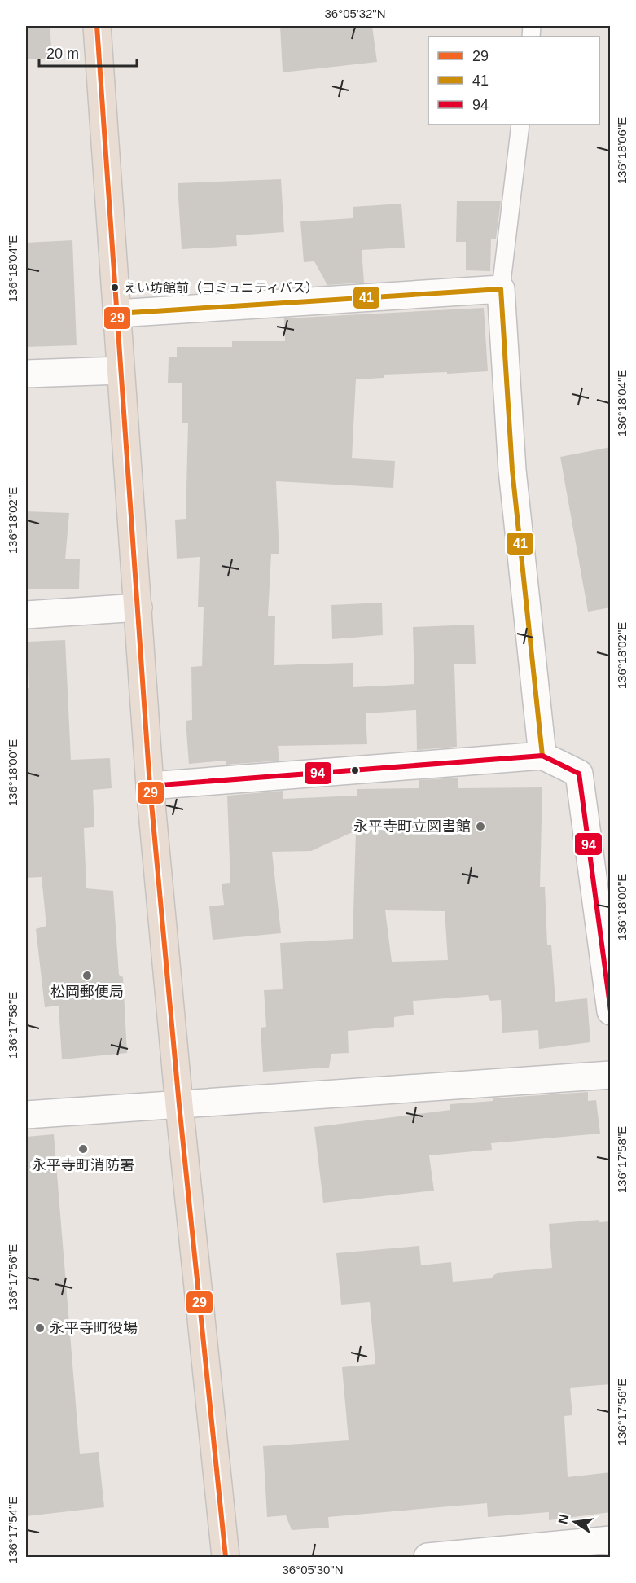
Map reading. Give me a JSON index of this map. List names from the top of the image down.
{
  "places": [
    "えい坊館前（コミュニティバス）",
    "永平寺町立図書館",
    "松岡郵便局",
    "永平寺町消防署",
    "永平寺町役場"
  ],
  "lines": ["transit line 29", "transit line 41", "transit line 94"],
  "legend": ["29", "41", "94"],
  "scale_bar": "20 m",
  "north": "left",
  "coordinates": [
    "36°05'32\"N",
    "136°18'06\"E",
    "136°18'04\"E",
    "136°18'02\"E",
    "136°18'00\"E",
    "136°17'58\"E",
    "136°17'56\"E",
    "136°17'54\"E",
    "36°05'30\"N"
  ]
}
